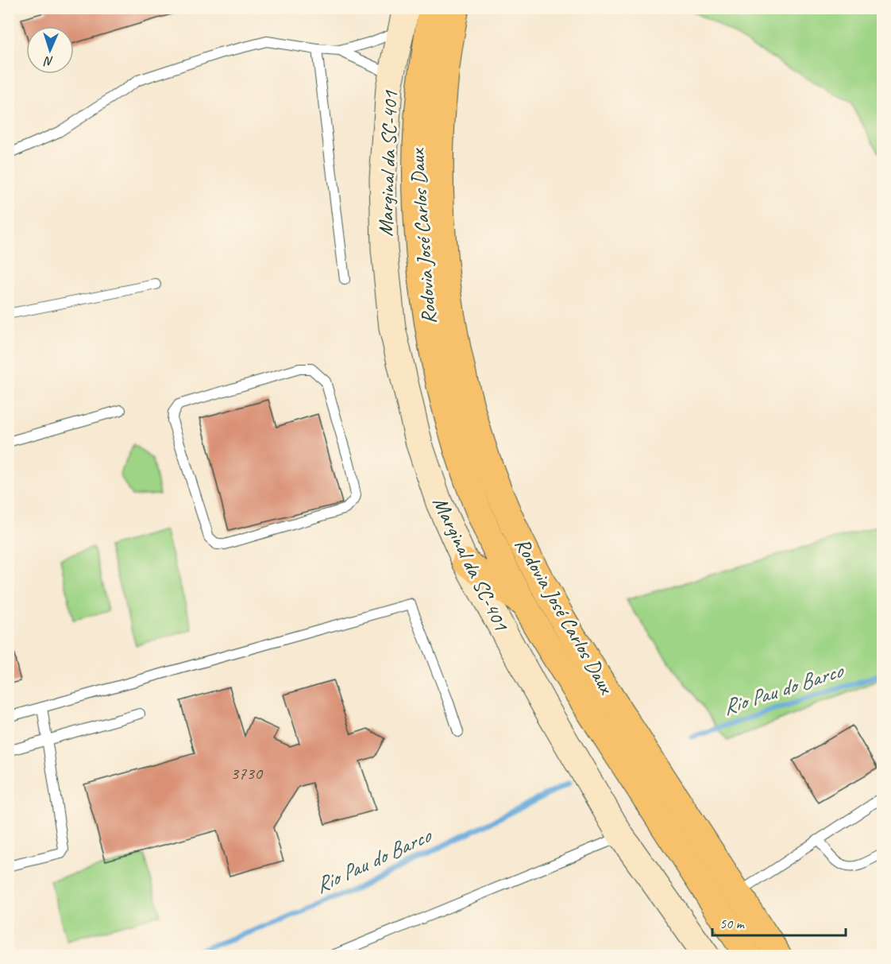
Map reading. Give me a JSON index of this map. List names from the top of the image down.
{
  "streets": {
    "highway": ["Rodovia José Carlos Daux"],
    "main road": ["Marginal da SC-401"]
  },
  "water": ["Rio Pau do Barco"],
  "house_numbers": ["3730"],
  "scale_bar": "50 m",
  "north": "bottom"
}
